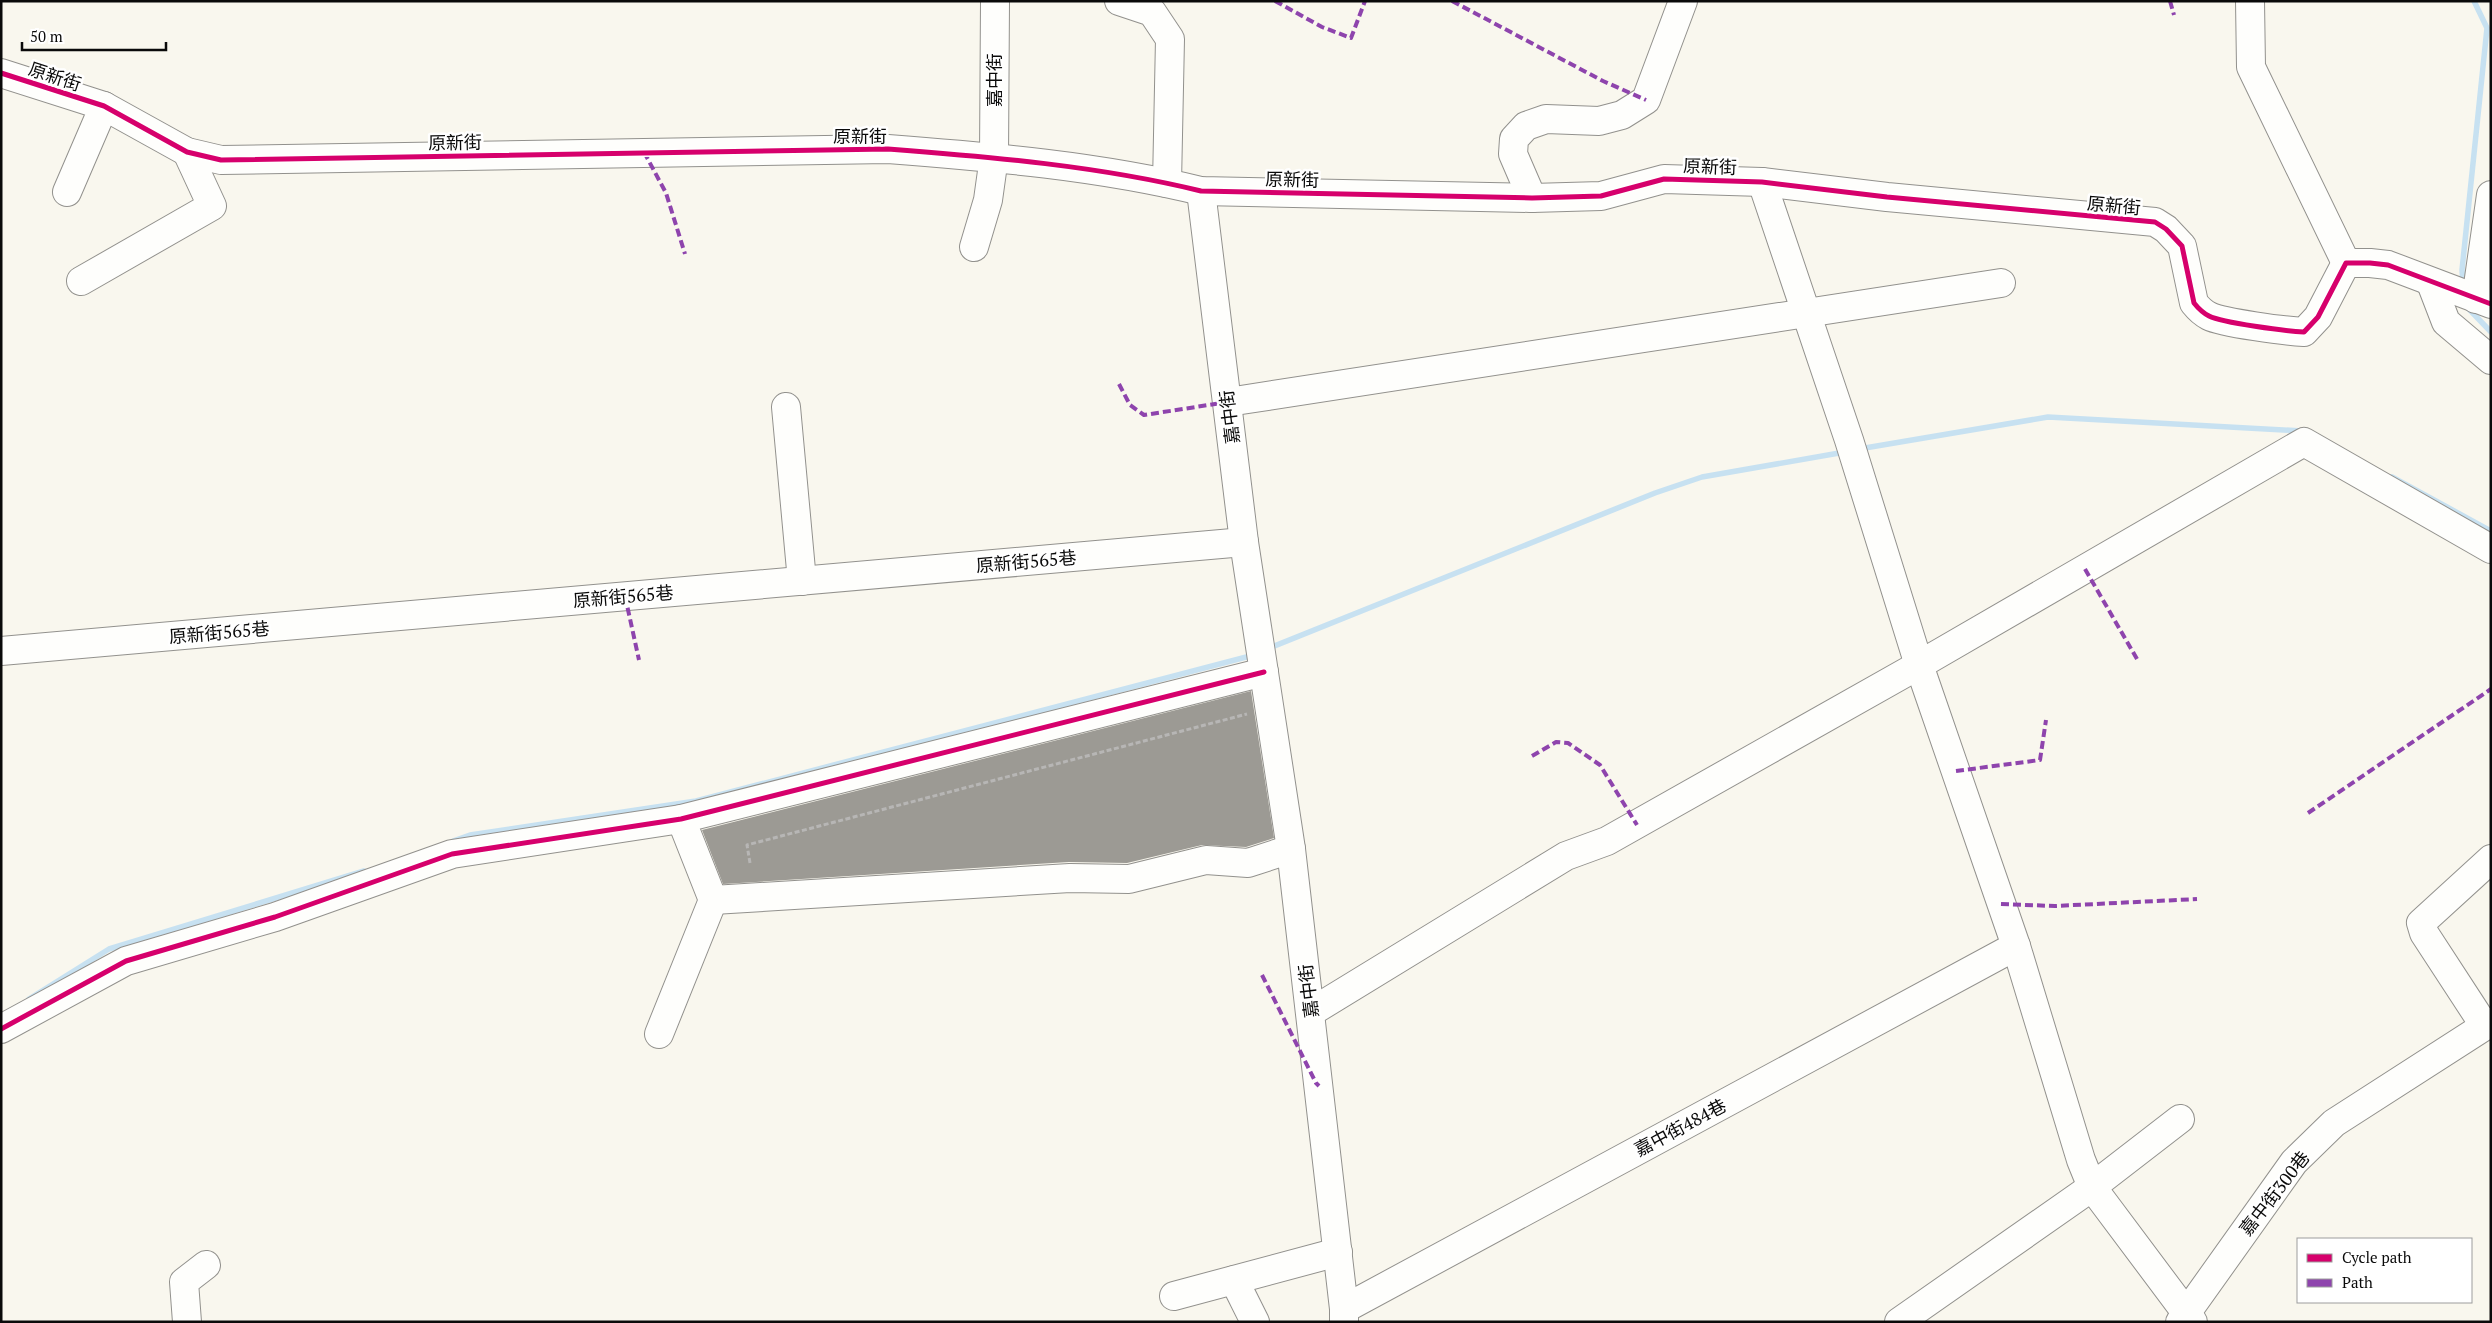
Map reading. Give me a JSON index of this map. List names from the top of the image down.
{
  "streets": {
    "street": [
      "原新街",
      "嘉中街",
      "原新街565巷",
      "嘉中街484巷",
      "嘉中街300巷"
    ]
  },
  "crossings": [
    ["原新街", "嘉中街"],
    ["嘉中街", "原新街565巷"],
    ["嘉中街", "嘉中街484巷"]
  ],
  "legend": ["Cycle path", "Path"],
  "scale_bar": "50 m"
}
